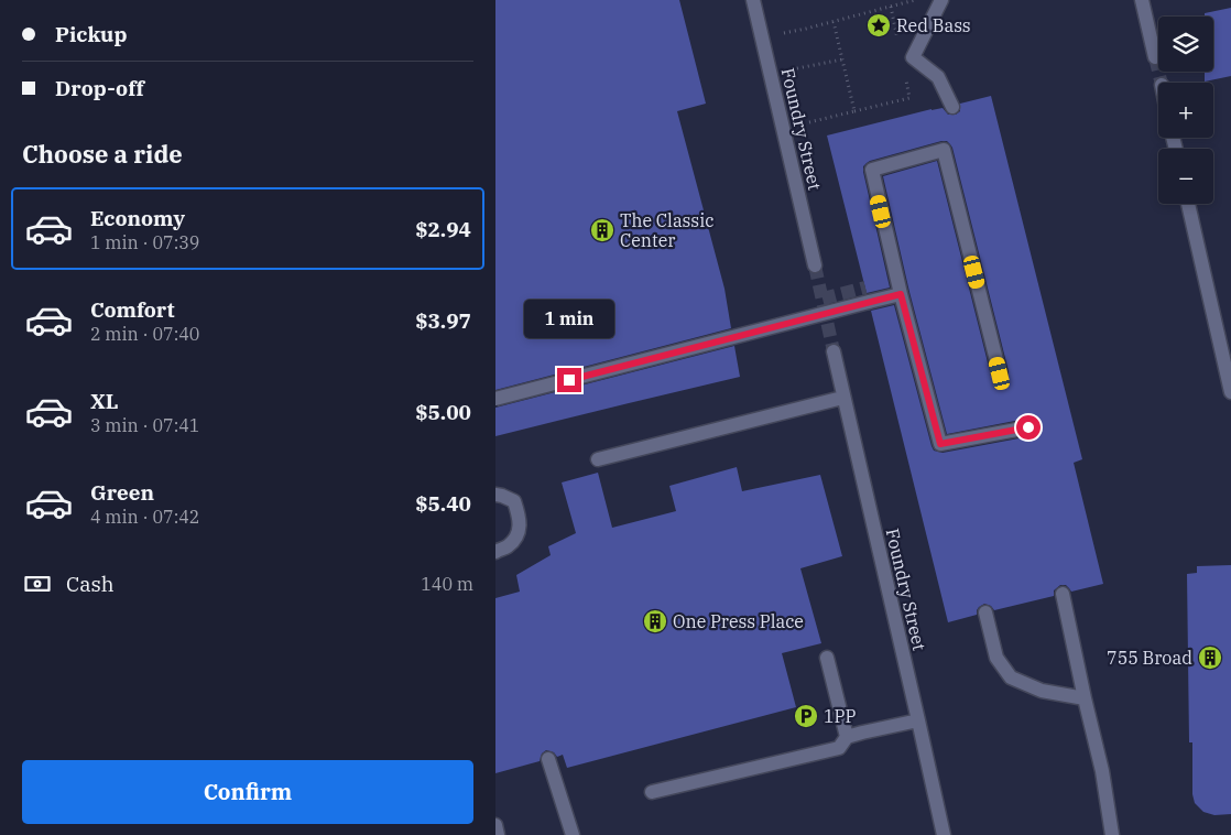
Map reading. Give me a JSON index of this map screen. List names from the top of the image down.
{
  "streets": {
    "street": ["Foundry Street"]
  },
  "places": {
    "place": ["Red Bass"],
    "building": ["The Classic Center", "One Press Place", "755 Broad"],
    "parking": ["1PP"]
  },
  "page": {
    "banner": ["Pickup", "Drop-off"],
    "map_buttons": ["+", "−"],
    "heading": "Choose a ride",
    "list": [
      {
        "name": "Economy",
        "note": "1 min · 07:39",
        "value": "$2.94"
      },
      {
        "name": "Comfort",
        "note": "2 min · 07:40",
        "value": "$3.97"
      },
      {
        "name": "XL",
        "note": "3 min · 07:41",
        "value": "$5.00"
      },
      {
        "name": "Green",
        "note": "4 min · 07:42",
        "value": "$5.40"
      }
    ],
    "bubble": "1 min",
    "pay": ["Cash", "140 m"],
    "buttons": "Confirm"
  }
}
